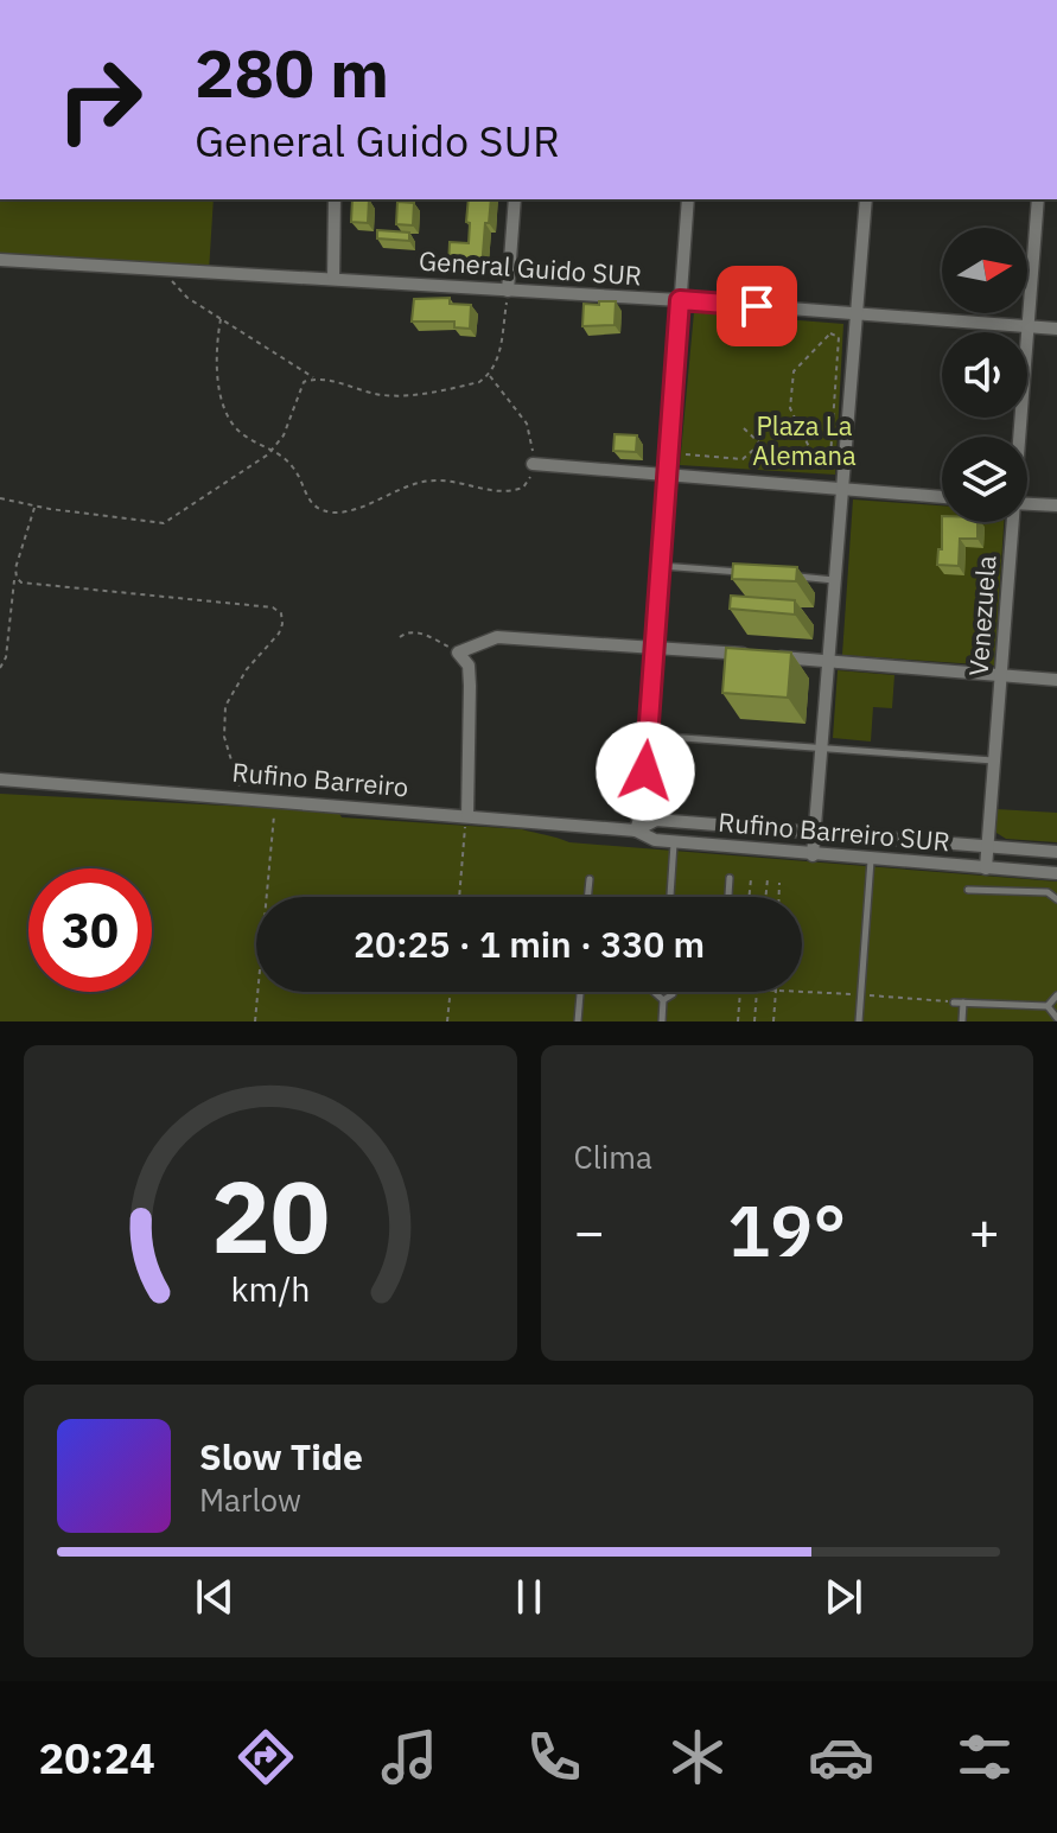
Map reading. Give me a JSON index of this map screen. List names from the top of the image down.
{
  "streets": {
    "street": [
      "General Guido SUR",
      "Venezuela",
      "Rufino Barreiro",
      "Rufino Barreiro SUR"
    ]
  },
  "crossings": [
    ["General Guido SUR", "Venezuela"],
    ["Venezuela", "Rufino Barreiro SUR"],
    ["Rufino Barreiro", "Rufino Barreiro SUR"]
  ],
  "parks": ["Plaza La Alemana"],
  "north": "right",
  "page": {
    "turn": ["280 m", "General Guido SUR"],
    "limit": "30",
    "trip": "20:25 · 1 min · 330 m",
    "tile": "Clima",
    "heat": ["−", "19°", "+"],
    "song": ["Slow Tide", "Marlow"],
    "tabs": "20:24",
    "gauge": ["20", "km/h"]
  }
}
